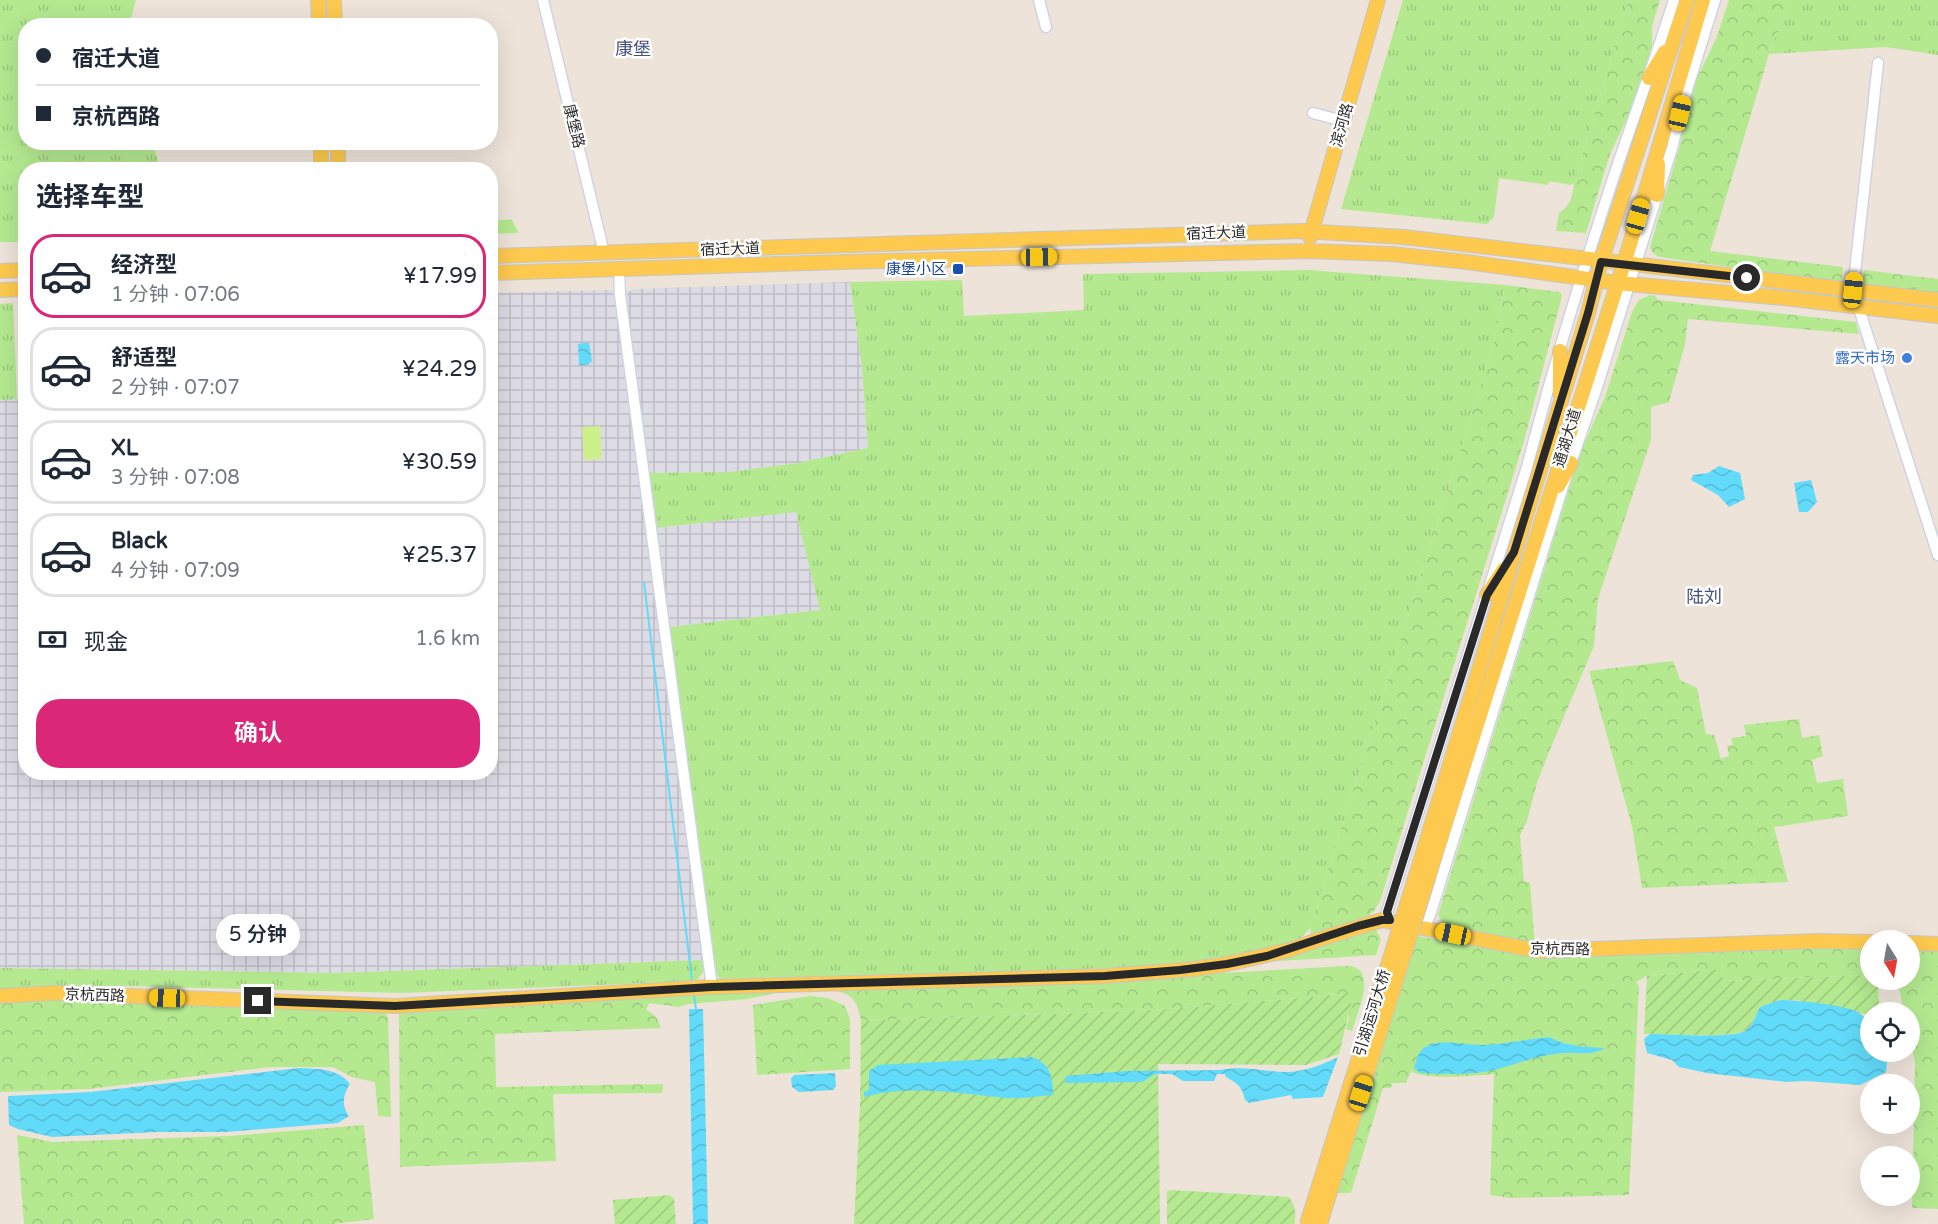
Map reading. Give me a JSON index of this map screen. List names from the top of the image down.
{
  "streets": {
    "main road": [
      "滨河路",
      "宿迁大道",
      "通湖大道",
      "京杭西路",
      "引湖运河大桥"
    ],
    "street": ["康堡路"]
  },
  "crossings": [
    ["滨河路", "宿迁大道"],
    ["康堡路", "宿迁大道"],
    ["宿迁大道", "通湖大道"],
    ["通湖大道", "引湖运河大桥"]
  ],
  "districts": ["康堡", "陆刘"],
  "places": {
    "transit": ["康堡小区"],
    "other": ["露天市场"]
  },
  "north": "bottom",
  "page": {
    "banner": ["宿迁大道", "京杭西路"],
    "heading": "选择车型",
    "list": [
      {
        "name": "经济型",
        "note": "1 分钟 · 07:06",
        "value": "¥17.99"
      },
      {
        "name": "舒适型",
        "note": "2 分钟 · 07:07",
        "value": "¥24.29"
      },
      {
        "name": "XL",
        "note": "3 分钟 · 07:08",
        "value": "¥30.59"
      },
      {
        "name": "Black",
        "note": "4 分钟 · 07:09",
        "value": "¥25.37"
      }
    ],
    "pay": ["现金", "1.6 km"],
    "buttons": "确认",
    "bubble": "5 分钟",
    "map_buttons": ["+", "−"]
  }
}
